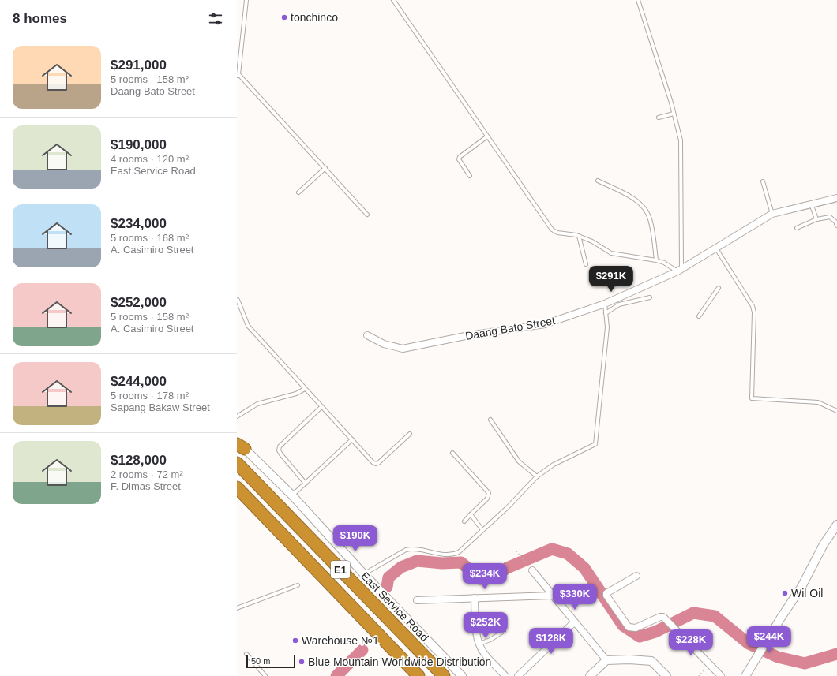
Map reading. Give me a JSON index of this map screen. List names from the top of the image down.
{
  "streets": {
    "highway": ["E1"],
    "street": ["Daang Bato Street", "East Service Road"]
  },
  "places": [
    "tonchinco",
    "Wil Oil",
    "Warehouse №1",
    "Blue Mountain Worldwide Distribution"
  ],
  "scale_bar": "50 m",
  "page": {
    "heading": "8 homes",
    "list": [
      {
        "name": "$291,000",
        "note": "5 rooms · 158 m² · Daang Bato Street"
      },
      {
        "name": "$190,000",
        "note": "4 rooms · 120 m² · East Service Road"
      },
      {
        "name": "$234,000",
        "note": "5 rooms · 168 m² · A. Casimiro Street"
      },
      {
        "name": "$252,000",
        "note": "5 rooms · 158 m² · A. Casimiro Street"
      },
      {
        "name": "$244,000",
        "note": "5 rooms · 178 m² · Sapang Bakaw Street"
      },
      {
        "name": "$128,000",
        "note": "2 rooms · 72 m² · F. Dimas Street"
      }
    ],
    "price": [
      "$291K",
      "$190K",
      "$234K",
      "$330K",
      "$252K",
      "$244K",
      "$128K",
      "$228K"
    ],
    "scale": "50 m"
  }
}
